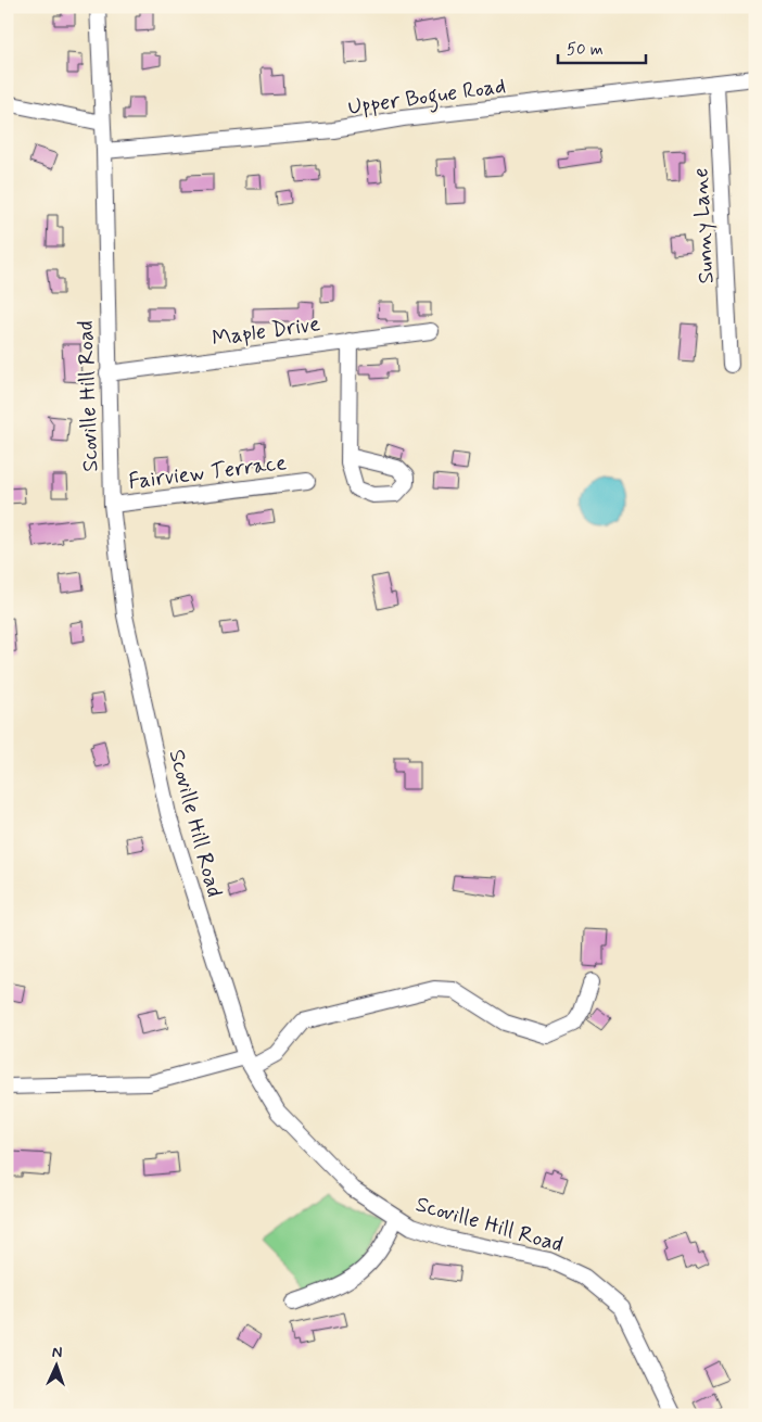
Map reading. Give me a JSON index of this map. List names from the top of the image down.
{
  "streets": {
    "street": [
      "Upper Bogue Road",
      "Sunny Lane",
      "Maple Drive",
      "Scoville Hill Road",
      "Fairview Terrace"
    ]
  },
  "crossings": [
    ["Upper Bogue Road", "Sunny Lane"],
    ["Upper Bogue Road", "Scoville Hill Road"],
    ["Maple Drive", "Scoville Hill Road"],
    ["Scoville Hill Road", "Fairview Terrace"]
  ],
  "scale_bar": "50 m",
  "north": "top"
}
